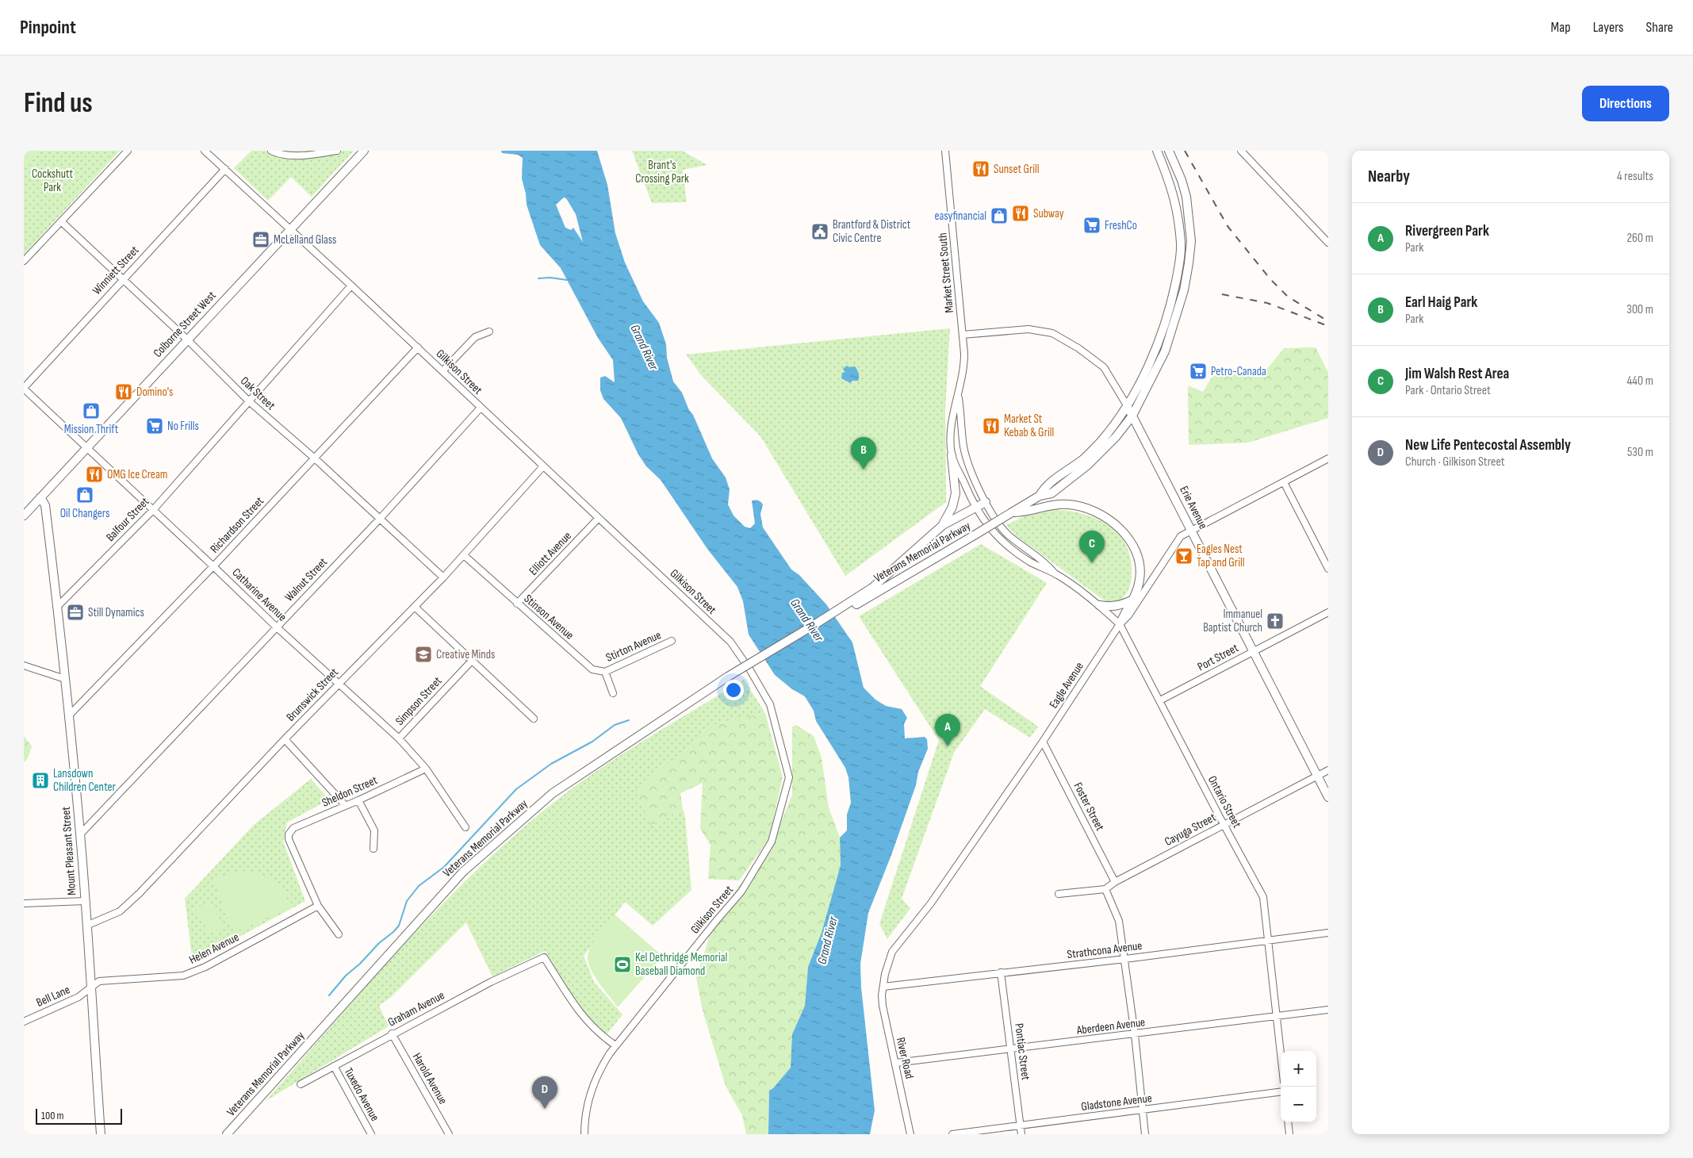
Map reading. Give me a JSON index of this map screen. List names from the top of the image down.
{
  "streets": {
    "main road": [
      "Colborne Street West",
      "Erie Avenue",
      "Veterans Memorial Parkway",
      "Mount Pleasant Street"
    ],
    "street": [
      "Winniett Street",
      "Market Street South",
      "Gilkison Street",
      "Oak Street",
      "Balfour Street",
      "Richardson Street",
      "Elliott Avenue",
      "Walnut Street",
      "Catharine Avenue",
      "Stinson Avenue",
      "Stirton Avenue",
      "Port Street",
      "Eagle Avenue",
      "Brunswick Street",
      "Simpson Street",
      "Sheldon Street",
      "Ontario Street",
      "Foster Street",
      "Cayuga Street",
      "Helen Avenue",
      "Strathcona Avenue",
      "Bell Lane",
      "Graham Avenue",
      "Aberdeen Avenue",
      "Pontiac Street",
      "River Road",
      "Harold Avenue",
      "Tuxedo Avenue",
      "Gladstone Avenue"
    ]
  },
  "crossings": [
    ["Winniett Street", "Gilkison Street"],
    ["Winniett Street", "Oak Street"],
    ["Winniett Street", "Catharine Avenue"],
    ["Market Street South", "Erie Avenue"],
    ["Market Street South", "Ontario Street"],
    ["Colborne Street West", "Gilkison Street"],
    ["Colborne Street West", "Oak Street"],
    ["Colborne Street West", "Catharine Avenue"],
    ["Colborne Street West", "Mount Pleasant Street"],
    ["Gilkison Street", "Balfour Street"],
    ["Gilkison Street", "Richardson Street"],
    ["Gilkison Street", "Elliott Avenue"],
    ["Gilkison Street", "Walnut Street"],
    ["Gilkison Street", "Brunswick Street"],
    ["Gilkison Street", "Graham Avenue"],
    ["Oak Street", "Balfour Street"],
    ["Oak Street", "Richardson Street"],
    ["Oak Street", "Walnut Street"],
    ["Oak Street", "Brunswick Street"],
    ["Erie Avenue", "Veterans Memorial Parkway"],
    ["Erie Avenue", "Port Street"],
    ["Erie Avenue", "Eagle Avenue"],
    ["Erie Avenue", "Cayuga Street"],
    ["Balfour Street", "Catharine Avenue"],
    ["Balfour Street", "Mount Pleasant Street"],
    ["Richardson Street", "Catharine Avenue"],
    ["Richardson Street", "Mount Pleasant Street"],
    ["Elliott Avenue", "Stinson Avenue"],
    ["Walnut Street", "Catharine Avenue"],
    ["Walnut Street", "Mount Pleasant Street"],
    ["Catharine Avenue", "Brunswick Street"],
    ["Catharine Avenue", "Simpson Street"],
    ["Catharine Avenue", "Sheldon Street"],
    ["Stinson Avenue", "Stirton Avenue"],
    ["Stinson Avenue", "Brunswick Street"],
    ["Port Street", "Ontario Street"],
    ["Eagle Avenue", "Ontario Street"],
    ["Eagle Avenue", "Foster Street"],
    ["Eagle Avenue", "Strathcona Avenue"],
    ["Eagle Avenue", "River Road"],
    ["Brunswick Street", "Mount Pleasant Street"],
    ["Sheldon Street", "Helen Avenue"],
    ["Ontario Street", "Cayuga Street"],
    ["Ontario Street", "Strathcona Avenue"],
    ["Ontario Street", "Aberdeen Avenue"],
    ["Foster Street", "Cayuga Street"],
    ["Mount Pleasant Street", "Helen Avenue"],
    ["Mount Pleasant Street", "Bell Lane"],
    ["Helen Avenue", "Bell Lane"],
    ["Strathcona Avenue", "Pontiac Street"],
    ["Strathcona Avenue", "River Road"],
    ["Graham Avenue", "Harold Avenue"],
    ["Graham Avenue", "Tuxedo Avenue"],
    ["Aberdeen Avenue", "Pontiac Street"],
    ["Aberdeen Avenue", "River Road"],
    ["Pontiac Street", "Gladstone Avenue"]
  ],
  "water": ["Grand River"],
  "parks": ["Brant's Crossing Park", "Cockshutt Park"],
  "places": {
    "restaurant": [
      "Sunset Grill",
      "Subway",
      "Domino's",
      "Market St Kebab & Grill",
      "OMG Ice Cream"
    ],
    "shop": ["easyfinancial", "Mission Thrift", "Oil Changers"],
    "supermarket": ["FreshCo", "Petro-Canada", "No Frills"],
    "public building": ["Brantford & District Civic Centre"],
    "office": ["McLelland Glass", "Still Dynamics"],
    "bar": ["Eagles Nest Tap and Grill"],
    "church": ["Immanuel Baptist Church"],
    "school or university": ["Creative Minds"],
    "building": ["Lansdown Children Center"],
    "sports": ["Kel Dethridge Memorial Baseball Diamond"]
  },
  "scale_bar": "100 m",
  "page": {
    "header": "Pinpoint",
    "nav": ["Map", "Layers", "Share"],
    "buttons": "Directions",
    "title": "Find us",
    "heading": ["Nearby", "4 results"],
    "list": [
      {
        "mark": "A",
        "name": "Rivergreen Park",
        "note": "Park",
        "value": "260 m"
      },
      {
        "mark": "B",
        "name": "Earl Haig Park",
        "note": "Park",
        "value": "300 m"
      },
      {
        "mark": "C",
        "name": "Jim Walsh Rest Area",
        "note": "Park · Ontario Street",
        "value": "440 m"
      },
      {
        "mark": "D",
        "name": "New Life Pentecostal Assembly",
        "note": "Church · Gilkison Street",
        "value": "530 m"
      }
    ],
    "pins": [
      "B",
      "C",
      "A",
      "D"
    ],
    "map_buttons": ["+", "−"],
    "scale": "100 m"
  }
}
